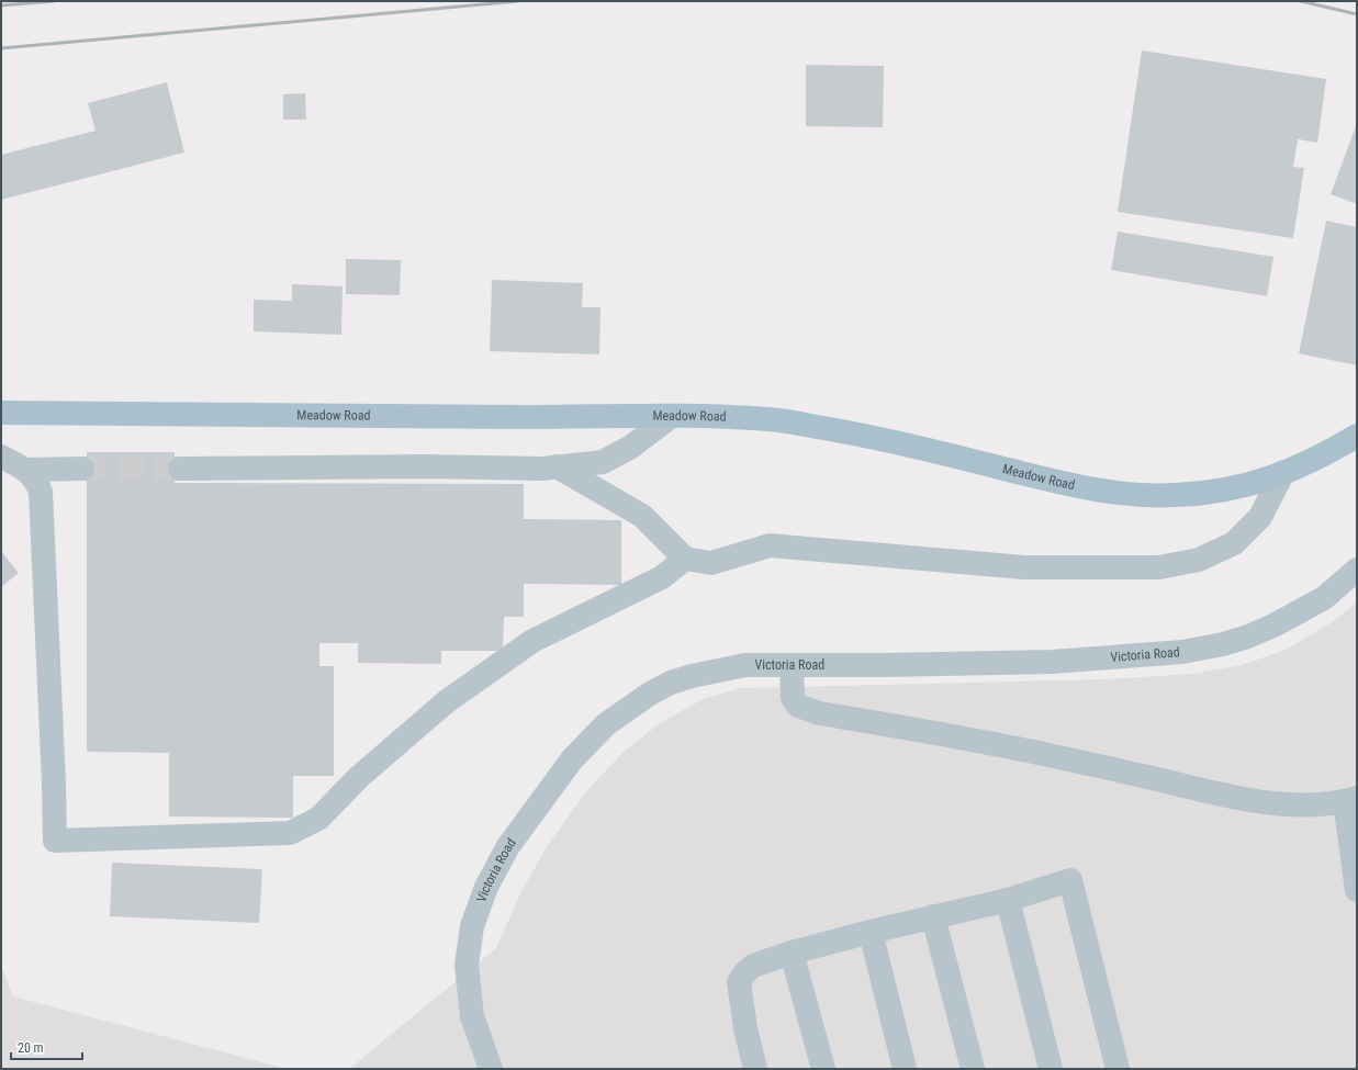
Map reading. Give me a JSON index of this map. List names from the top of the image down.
{
  "streets": {
    "main road": ["Meadow Road"],
    "street": ["Victoria Road"]
  },
  "scale_bar": "20 m"
}
